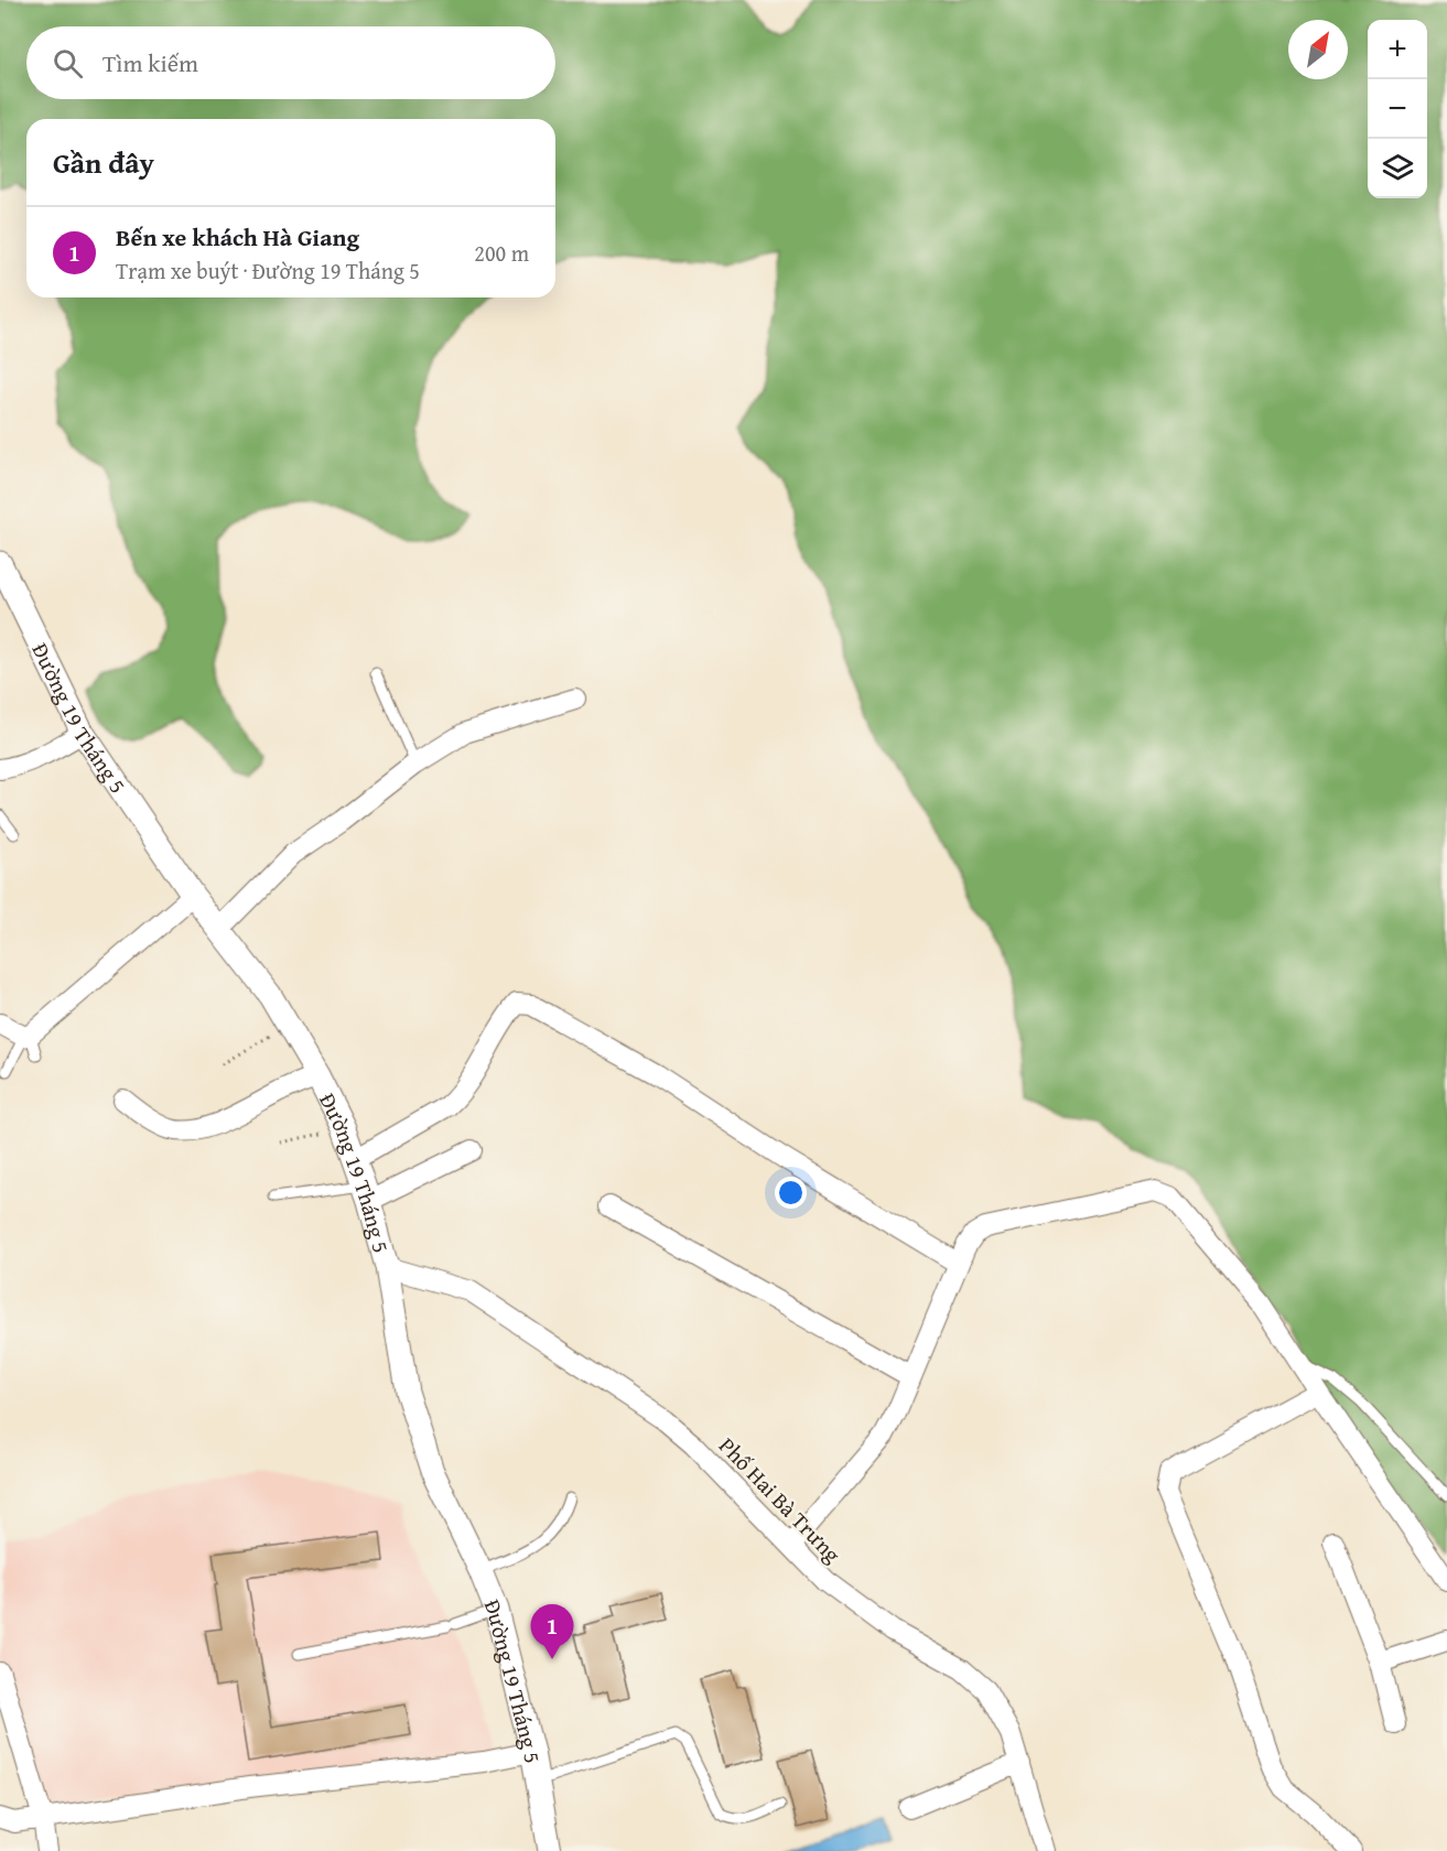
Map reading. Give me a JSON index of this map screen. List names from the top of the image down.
{
  "streets": {
    "street": ["Đường 19 Tháng 5", "Phố Hai Bà Trưng"]
  },
  "crossings": [
    ["Đường 19 Tháng 5", "Phố Hai Bà Trưng"]
  ],
  "north": "top right",
  "page": {
    "map_buttons": ["+", "−"],
    "search": "Tìm kiếm",
    "heading": "Gần đây",
    "list": [
      {
        "mark": "1",
        "name": "Bến xe khách Hà Giang",
        "note": "Trạm xe buýt · Đường 19 Tháng 5",
        "value": "200 m"
      }
    ],
    "pins": "1"
  }
}
